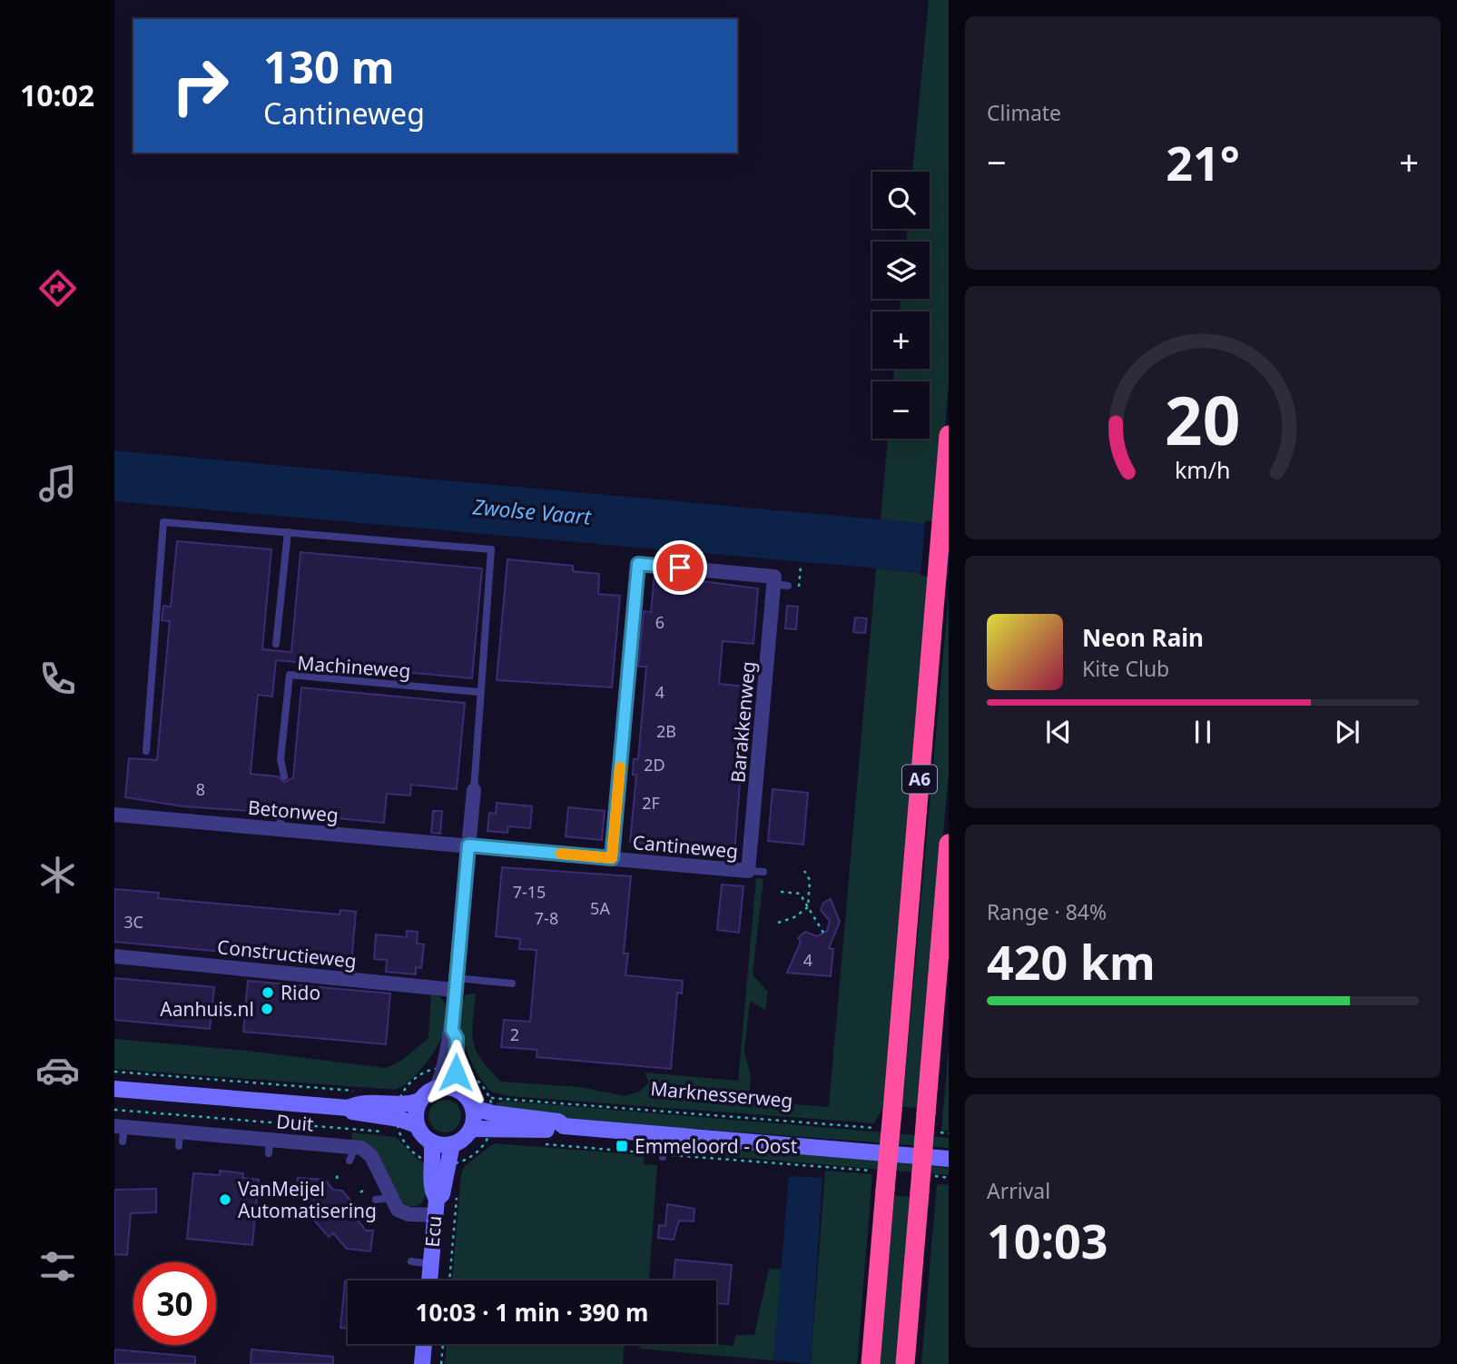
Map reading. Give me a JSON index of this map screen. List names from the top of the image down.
{
  "streets": {
    "highway": ["A6"],
    "main road": ["Ecu"],
    "street": [
      "Barakkenweg",
      "Betonweg",
      "Cantineweg",
      "Constructieweg",
      "Duit"
    ],
    "lane": ["Machineweg"],
    "path": ["Marknesserweg"]
  },
  "crossings": [
    ["Barakkenweg", "Cantineweg"],
    ["Betonweg", "Cantineweg"],
    ["Duit", "Ecu"]
  ],
  "water": ["Zwolse Vaart"],
  "places": {
    "other": ["Rido", "Aanhuis.nl", "VanMeijel Automatisering"],
    "transit": ["Emmeloord - Oost"]
  },
  "house_numbers": [
    "6",
    "4",
    "2B",
    "2D",
    "8",
    "2F",
    "7-15",
    "5A",
    "7-8",
    "3C",
    "4",
    "2"
  ],
  "page": {
    "tabs": "10:02",
    "tile": [
      "Climate",
      ["Range · 84%", "420 km"],
      ["Arrival", "10:03"]
    ],
    "turn": ["130 m", "Cantineweg"],
    "heat": ["−", "21°", "+"],
    "map_buttons": ["+", "−"],
    "song": ["Neon Rain", "Kite Club"],
    "limit": "30",
    "trip": "10:03 · 1 min · 390 m",
    "gauge": ["20", "km/h"]
  }
}
